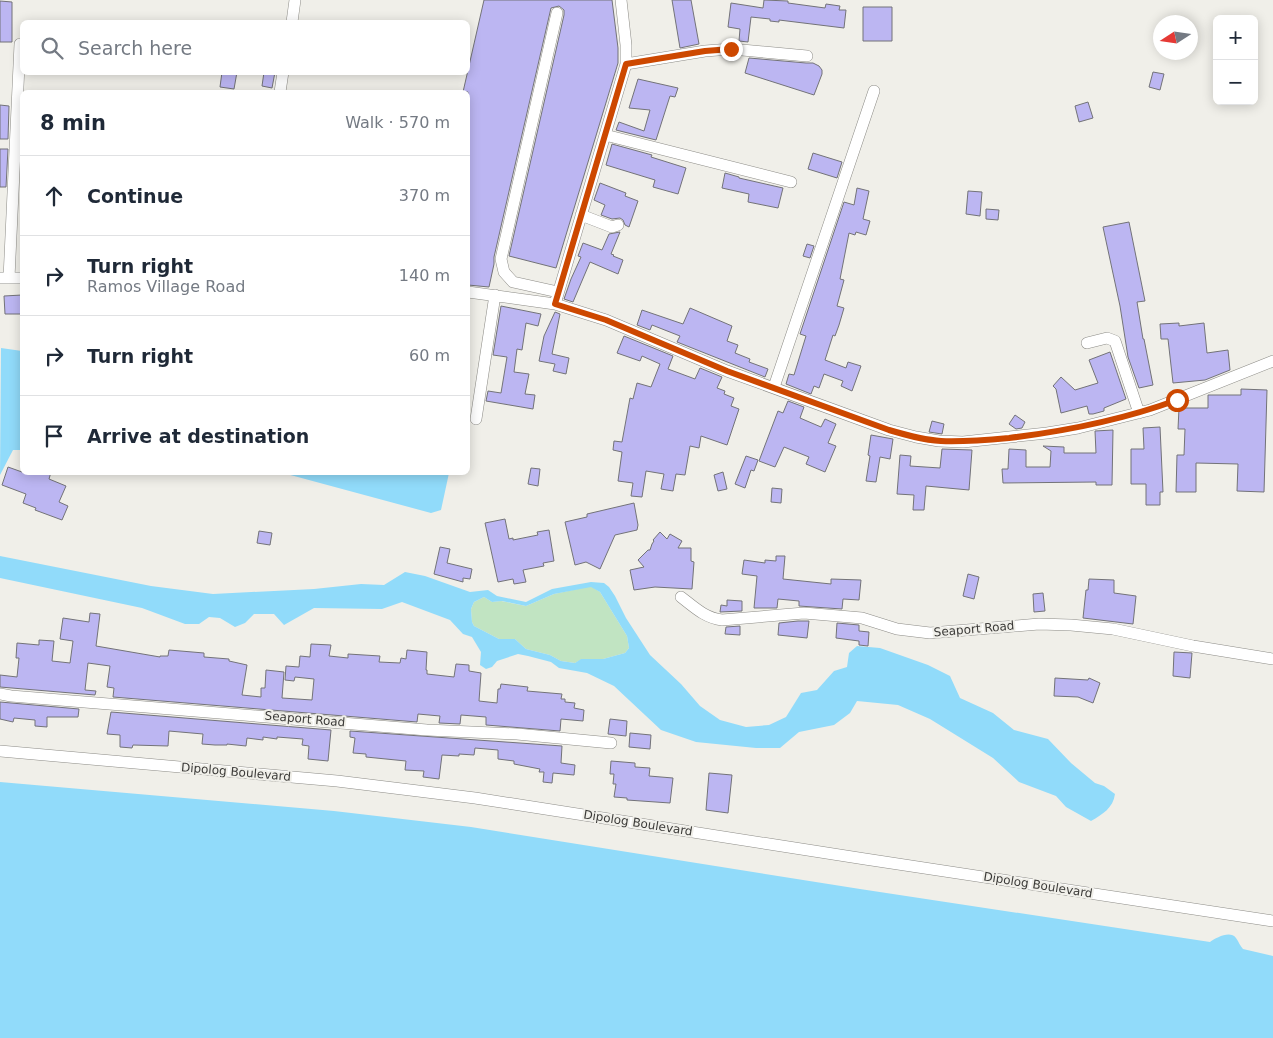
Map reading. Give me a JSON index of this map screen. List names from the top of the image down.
{
  "streets": {
    "street": ["Seaport Road", "Dipolog Boulevard"]
  },
  "north": "left",
  "page": {
    "map_buttons": ["+", "−"],
    "search": "Search here",
    "heading": ["8 min", "Walk · 570 m"],
    "list": [
      ["Continue", "370 m"],
      ["Turn right", "Ramos Village Road", "140 m"],
      ["Turn right", "60 m"],
      "Arrive at destination"
    ]
  }
}
